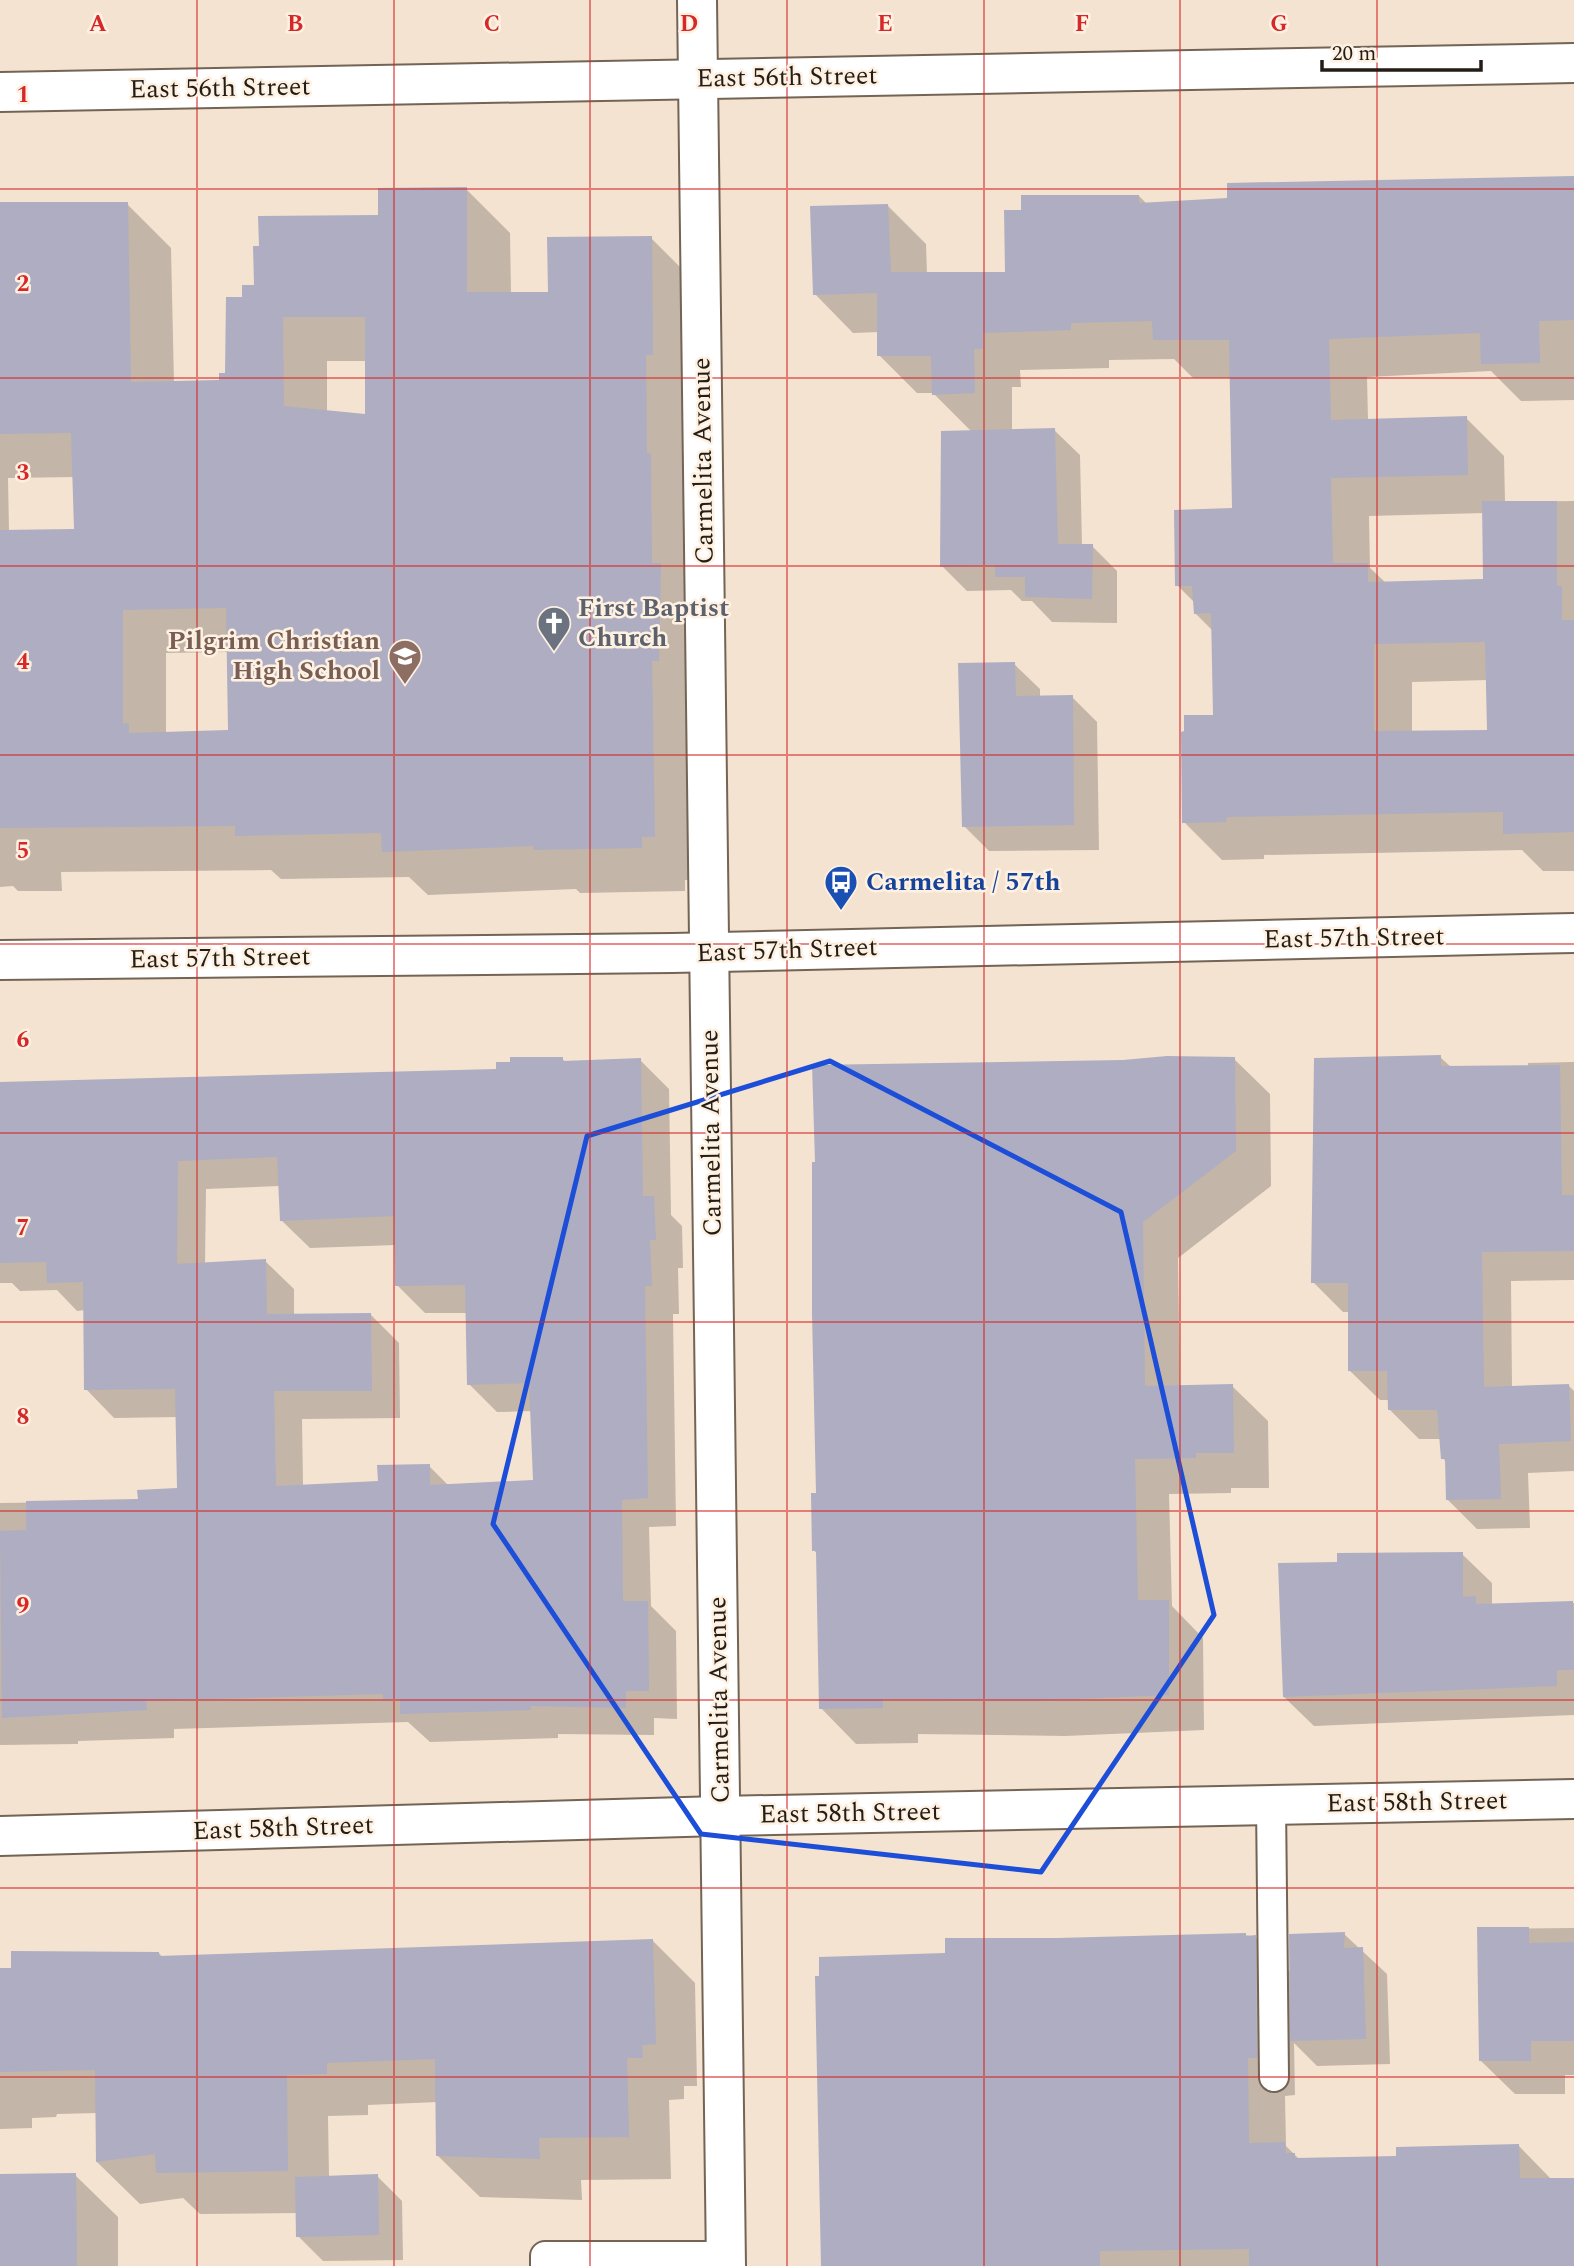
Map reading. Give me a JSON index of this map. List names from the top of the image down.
{
  "streets": {
    "street": [
      "East 56th Street",
      "Carmelita Avenue",
      "East 57th Street",
      "East 58th Street"
    ]
  },
  "crossings": [
    ["East 56th Street", "Carmelita Avenue"],
    ["Carmelita Avenue", "East 57th Street"],
    ["Carmelita Avenue", "East 58th Street"]
  ],
  "places": {
    "church": ["First Baptist Church"],
    "school or university": ["Pilgrim Christian High School"],
    "bus stop": ["Carmelita / 57th"]
  },
  "scale_bar": "20 m",
  "grid": {
    "columns": [
      "A",
      "B",
      "C",
      "D",
      "E",
      "F",
      "G"
    ],
    "rows": [
      "1",
      "2",
      "3",
      "4",
      "5",
      "6",
      "7",
      "8",
      "9"
    ]
  }
}
